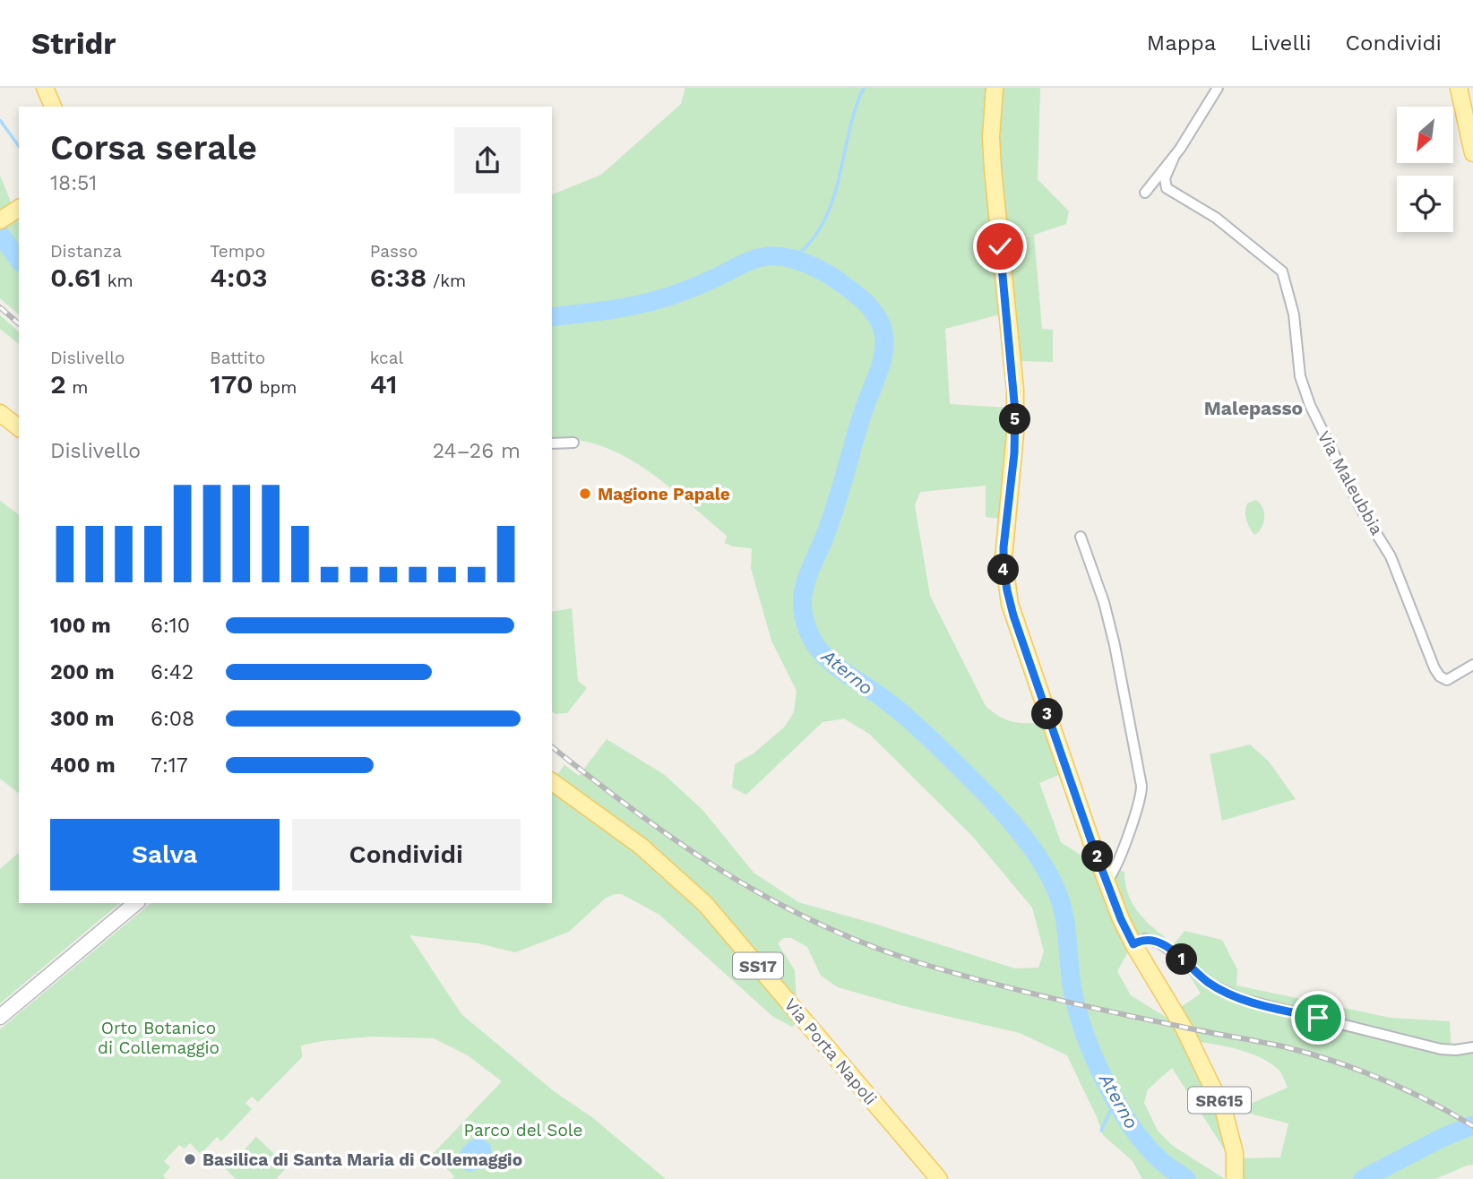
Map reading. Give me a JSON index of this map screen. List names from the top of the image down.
{
  "streets": {
    "main road": ["SS17", "Via Porta Napoli", "SR615"],
    "street": ["Via Maleubbia"]
  },
  "districts": ["Malepasso"],
  "water": ["Aterno"],
  "parks": ["Orto Botanico di Collemaggio", "Parco del Sole"],
  "places": ["Magione Papale", "Basilica di Santa Maria di Collemaggio"],
  "north": "bottom left",
  "page": {
    "header": "Stridr",
    "nav": ["Mappa", "Livelli", "Condividi"],
    "heading": ["Corsa serale", "18:51"],
    "stats": [
      ["Distanza", "0.61 km"],
      ["Tempo", "4:03"],
      ["Passo", "6:38 /km"],
      ["Dislivello", "2 m"],
      ["Battito", "170 bpm"],
      ["kcal", "41"]
    ],
    "pins": [
      "5",
      "4",
      "3",
      "2",
      "1"
    ],
    "chart": ["Dislivello", "24–26 m"],
    "list": [
      {
        "name": "100 m",
        "note": "6:10"
      },
      {
        "name": "200 m",
        "note": "6:42"
      },
      {
        "name": "300 m",
        "note": "6:08"
      },
      {
        "name": "400 m",
        "note": "7:17"
      }
    ],
    "buttons": ["Salva", "Condividi"]
  }
}
